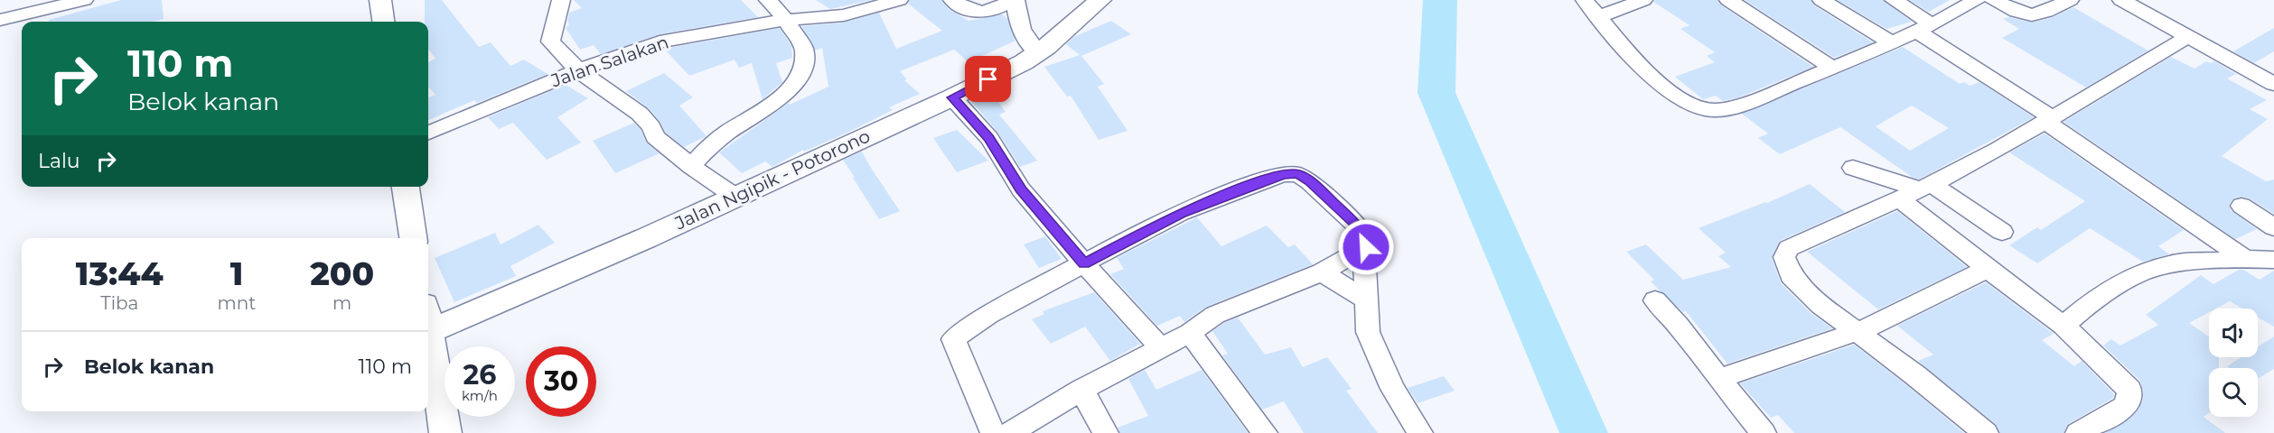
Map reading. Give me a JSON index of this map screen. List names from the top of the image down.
{
  "streets": {
    "street": ["Jalan Salakan", "Jalan Ngipik - Potorono"]
  },
  "page": {
    "turn": ["110 m", "Belok kanan"],
    "then": "Lalu",
    "eta": [
      "13:44",
      "Tiba",
      "1",
      "mnt",
      "200",
      "m"
    ],
    "list": [
      {
        "name": "Belok kanan",
        "value": "110 m"
      }
    ],
    "speed": "26 km/h",
    "limit": "30"
  }
}
